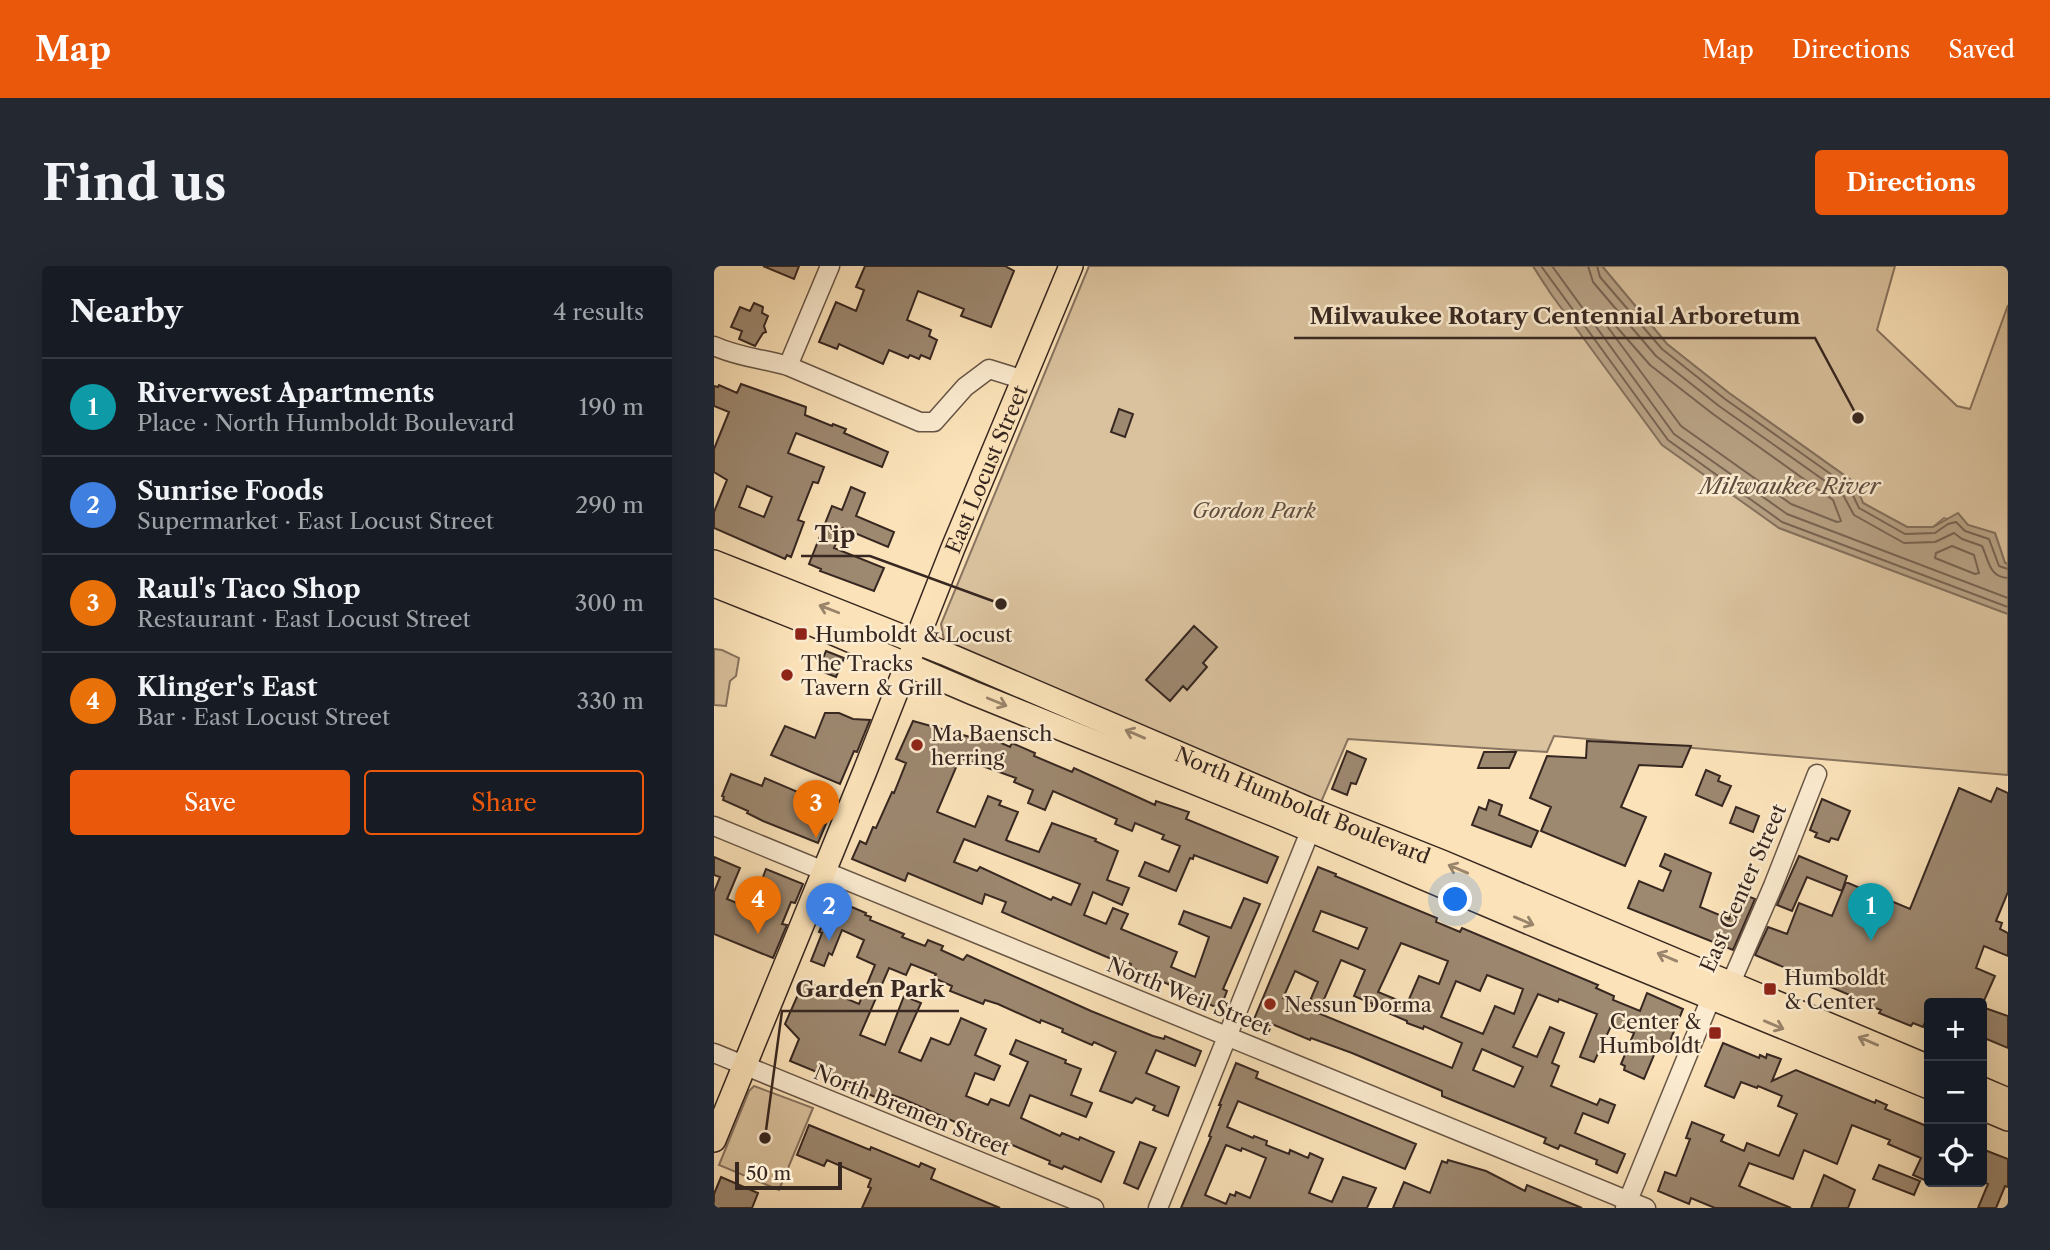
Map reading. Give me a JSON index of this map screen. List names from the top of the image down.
{
  "streets": {
    "main road": ["East Locust Street", "North Humboldt Boulevard"],
    "street": ["East Center Street", "North Weil Street", "North Bremen Street"]
  },
  "crossings": [
    ["East Locust Street", "North Humboldt Boulevard"],
    ["East Locust Street", "North Weil Street"],
    ["East Locust Street", "North Bremen Street"],
    ["North Humboldt Boulevard", "East Center Street"],
    ["East Center Street", "North Weil Street"]
  ],
  "water": ["Milwaukee River"],
  "parks": ["Gordon Park"],
  "places": {
    "other": [
      "Milwaukee Rotary Centennial Arboretum",
      "Tip",
      "The Tracks Tavern & Grill",
      "Ma Baensch herring",
      "Nessun Dorma",
      "Garden Park"
    ],
    "transit": ["Humboldt & Locust", "Humboldt & Center", "Center & Humboldt"]
  },
  "scale_bar": "50 m",
  "page": {
    "header": "Map",
    "nav": ["Map", "Directions", "Saved"],
    "buttons": [
      "Directions",
      ["Save", "Share"]
    ],
    "title": "Find us",
    "heading": ["Nearby", "4 results"],
    "list": [
      {
        "mark": "1",
        "name": "Riverwest Apartments",
        "note": "Place · North Humboldt Boulevard",
        "value": "190 m"
      },
      {
        "mark": "2",
        "name": "Sunrise Foods",
        "note": "Supermarket · East Locust Street",
        "value": "290 m"
      },
      {
        "mark": "3",
        "name": "Raul's Taco Shop",
        "note": "Restaurant · East Locust Street",
        "value": "300 m"
      },
      {
        "mark": "4",
        "name": "Klinger's East",
        "note": "Bar · East Locust Street",
        "value": "330 m"
      }
    ],
    "pins": [
      "3",
      "4",
      "1",
      "2"
    ],
    "map_buttons": ["+", "−"],
    "scale": "50 m"
  }
}
